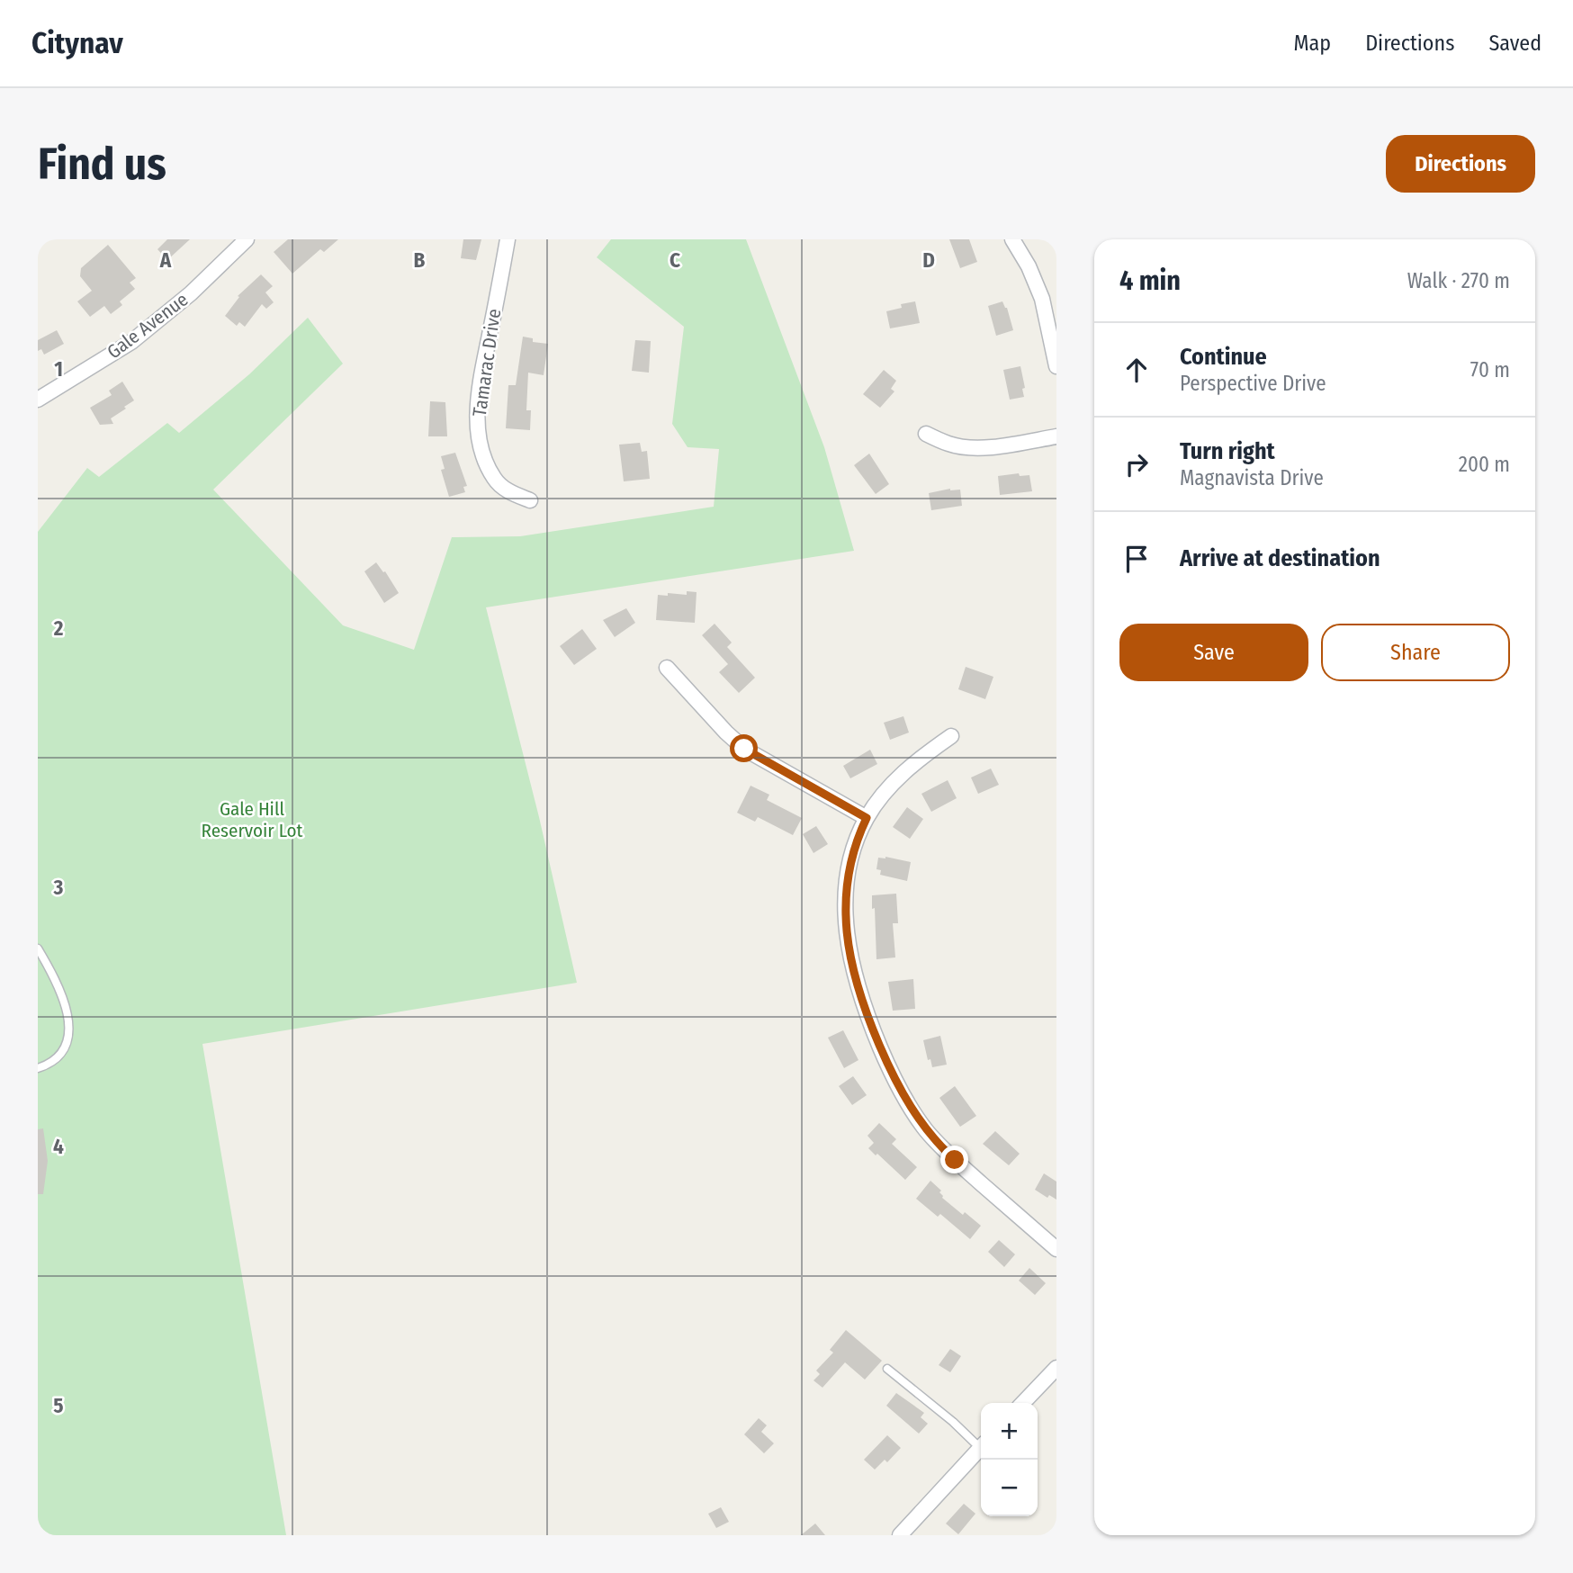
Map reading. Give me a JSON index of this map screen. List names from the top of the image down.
{
  "streets": {
    "street": ["Gale Avenue", "Tamarac Drive"]
  },
  "parks": ["Gale Hill Reservoir Lot"],
  "page": {
    "header": "Citynav",
    "nav": ["Map", "Directions", "Saved"],
    "buttons": [
      "Directions",
      ["Save", "Share"]
    ],
    "title": "Find us",
    "heading": ["4 min", "Walk · 270 m"],
    "list": [
      ["Continue", "Perspective Drive", "70 m"],
      ["Turn right", "Magnavista Drive", "200 m"],
      "Arrive at destination"
    ],
    "map_buttons": ["+", "−"]
  },
  "grid": {
    "columns": [
      "A",
      "B",
      "C",
      "D"
    ],
    "rows": [
      "1",
      "2",
      "3",
      "4",
      "5"
    ]
  }
}
